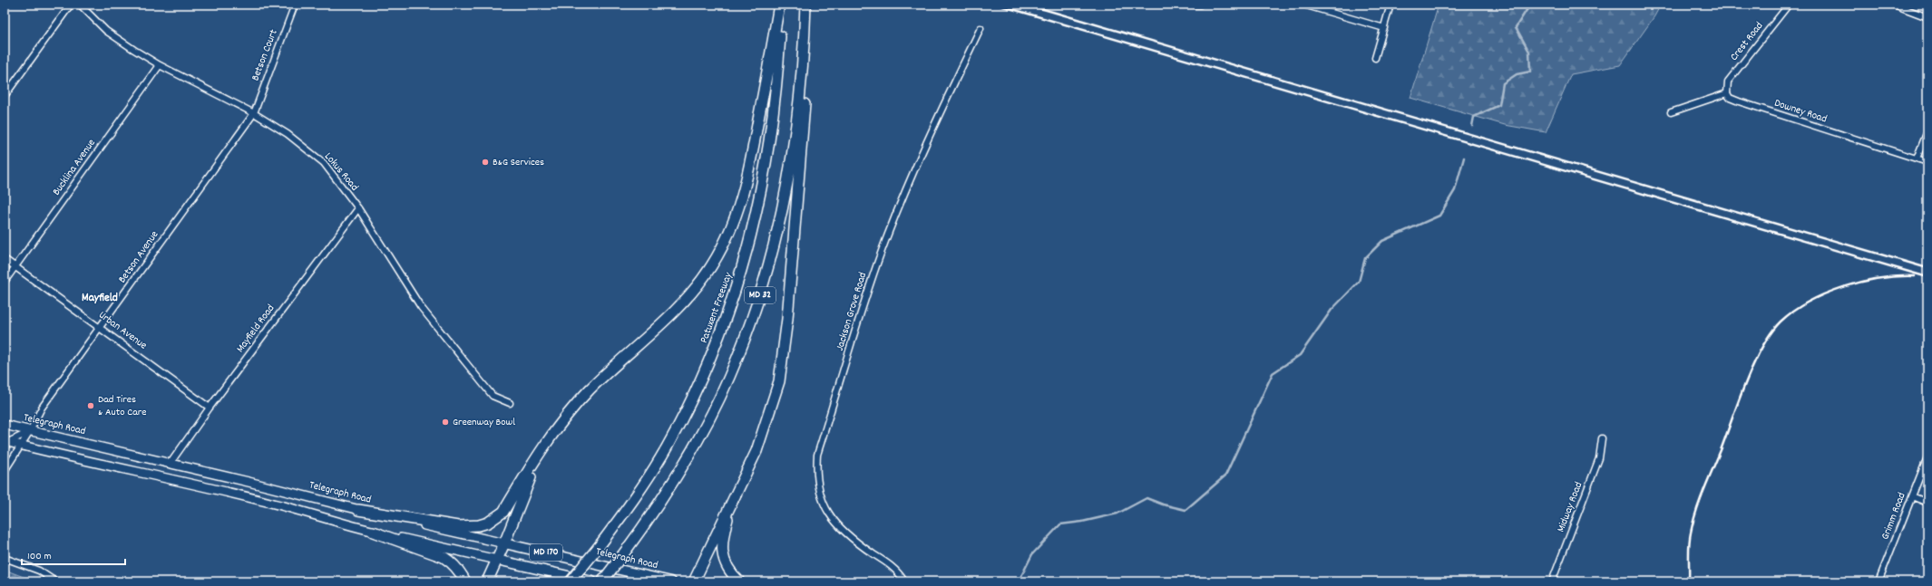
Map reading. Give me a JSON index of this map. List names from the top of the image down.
{
  "streets": {
    "highway": ["MD 32", "Patuxent Freeway"],
    "main road": ["Telegraph Road", "MD 170"],
    "street": [
      "Crest Road",
      "Betson Court",
      "Downey Road",
      "Bucklina Avenue",
      "Lokus Road",
      "Betson Avenue",
      "Jackson Grove Road",
      "Mayfield Road",
      "Urban Avenue",
      "Midway Road",
      "Grimm Road"
    ]
  },
  "crossings": [
    ["Crest Road", "Downey Road"],
    ["Betson Court", "Lokus Road"],
    ["Betson Court", "Betson Avenue"],
    ["Bucklina Avenue", "Lokus Road"],
    ["Bucklina Avenue", "Urban Avenue"],
    ["Lokus Road", "Betson Avenue"],
    ["Lokus Road", "Mayfield Road"],
    ["Betson Avenue", "Urban Avenue"],
    ["Betson Avenue", "Telegraph Road"],
    ["Betson Avenue", "MD 170"],
    ["Mayfield Road", "Urban Avenue"],
    ["Mayfield Road", "Telegraph Road"]
  ],
  "districts": ["Mayfield"],
  "places": ["B&G Services", "Dad Tires & Auto Care", "Greenway Bowl"],
  "scale_bar": "100 m"
}
